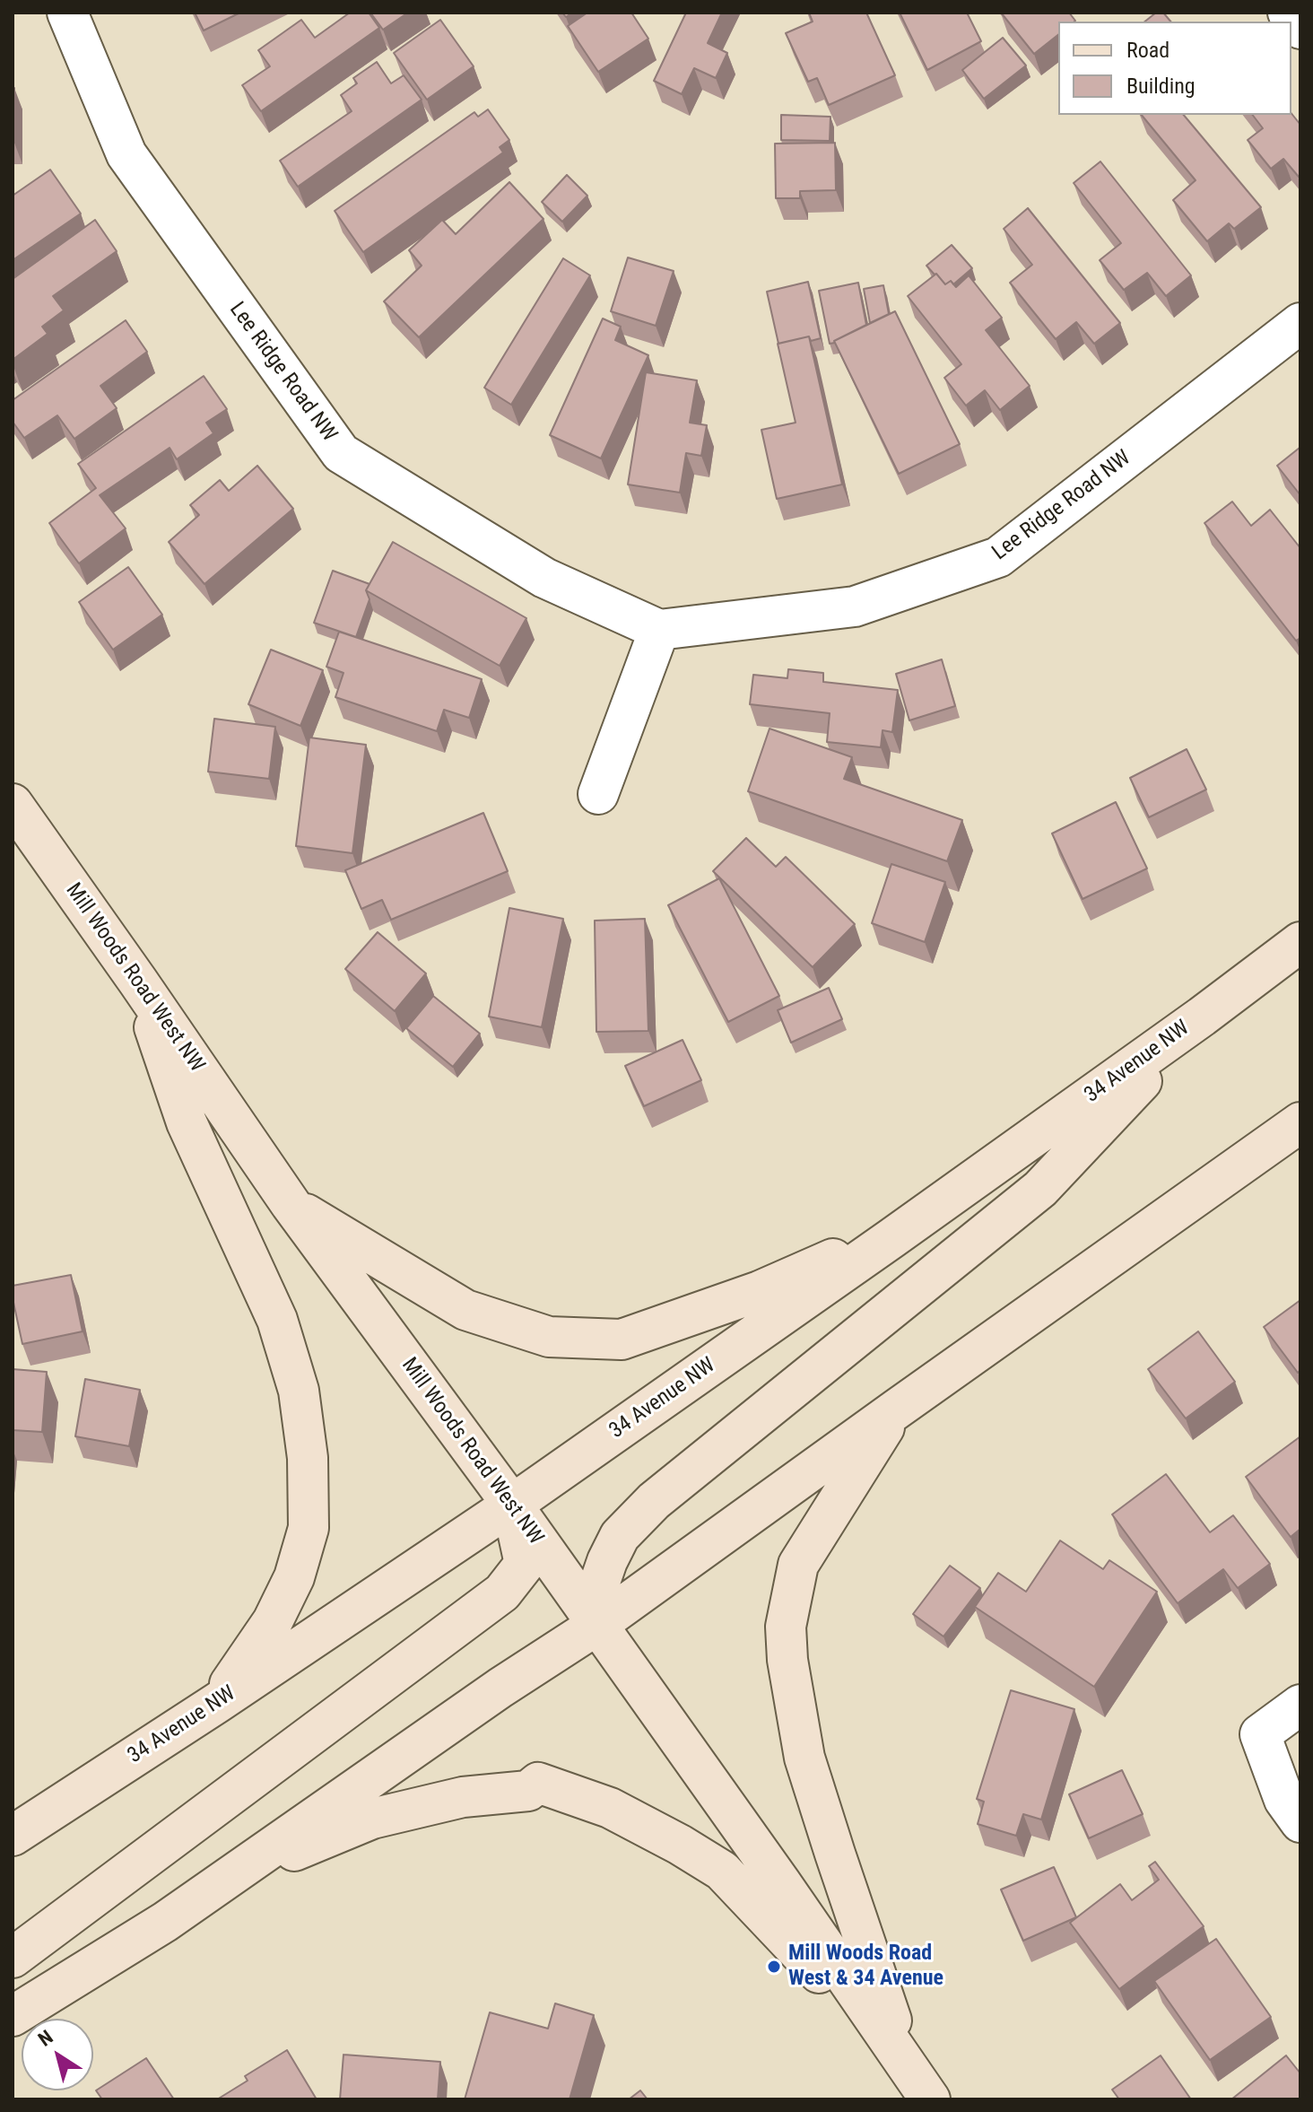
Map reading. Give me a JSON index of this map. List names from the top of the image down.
{
  "streets": {
    "main road": ["Mill Woods Road West NW", "34 Avenue NW"],
    "street": ["Lee Ridge Road NW"]
  },
  "crossings": [
    ["Mill Woods Road West NW", "34 Avenue NW"]
  ],
  "places": ["Mill Woods Road West & 34 Avenue"],
  "legend": ["Road", "Building"],
  "north": "top left"
}
